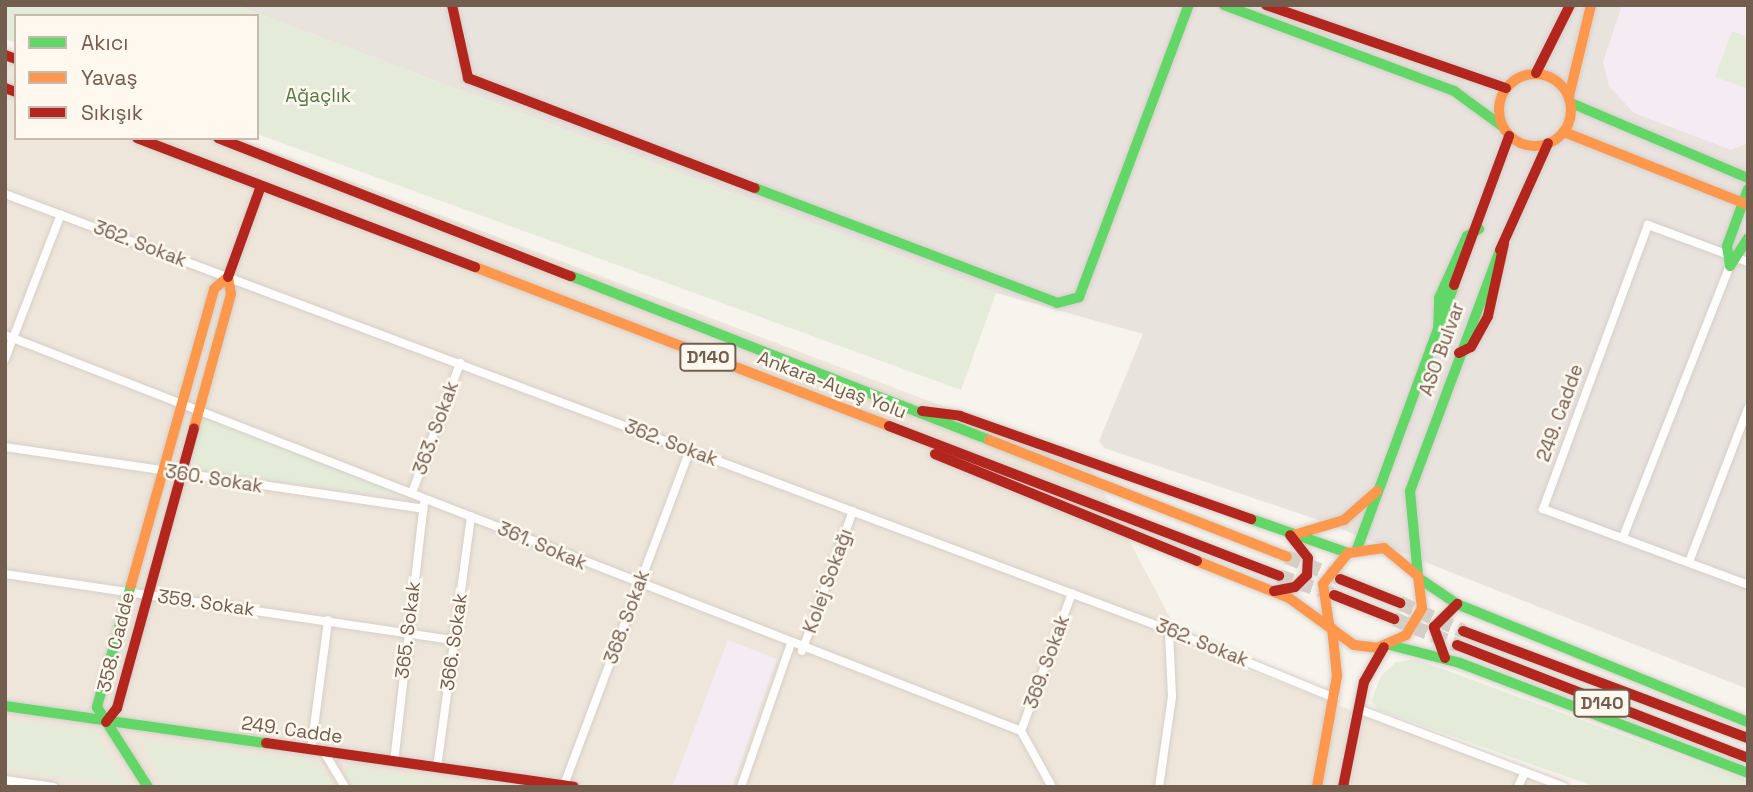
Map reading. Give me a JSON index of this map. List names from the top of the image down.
{
  "streets": {
    "main road": [
      "ASO Bulvar",
      "D140",
      "Ankara-Ayaş Yolu",
      "249. Cadde",
      "358. Cadde"
    ],
    "street": [
      "362. Sokak",
      "363. Sokak",
      "360. Sokak",
      "361. Sokak",
      "Kolej Sokağı",
      "359. Sokak",
      "368. Sokak",
      "365. Sokak",
      "366. Sokak",
      "369. Sokak"
    ]
  },
  "crossings": [
    ["362. Sokak", "363. Sokak"],
    ["362. Sokak", "Kolej Sokağı"],
    ["362. Sokak", "368. Sokak"],
    ["362. Sokak", "358. Cadde"],
    ["362. Sokak", "369. Sokak"],
    ["Ankara-Ayaş Yolu", "358. Cadde"],
    ["249. Cadde", "368. Sokak"],
    ["249. Cadde", "365. Sokak"],
    ["249. Cadde", "358. Cadde"],
    ["249. Cadde", "366. Sokak"],
    ["363. Sokak", "361. Sokak"],
    ["360. Sokak", "365. Sokak"],
    ["360. Sokak", "358. Cadde"],
    ["361. Sokak", "Kolej Sokağı"],
    ["361. Sokak", "368. Sokak"],
    ["361. Sokak", "365. Sokak"],
    ["361. Sokak", "358. Cadde"],
    ["361. Sokak", "366. Sokak"],
    ["361. Sokak", "369. Sokak"],
    ["359. Sokak", "365. Sokak"],
    ["359. Sokak", "358. Cadde"],
    ["359. Sokak", "366. Sokak"]
  ],
  "parks": ["Ağaçlık"],
  "legend": ["Akıcı", "Yavaş", "Sıkışık"]
}
